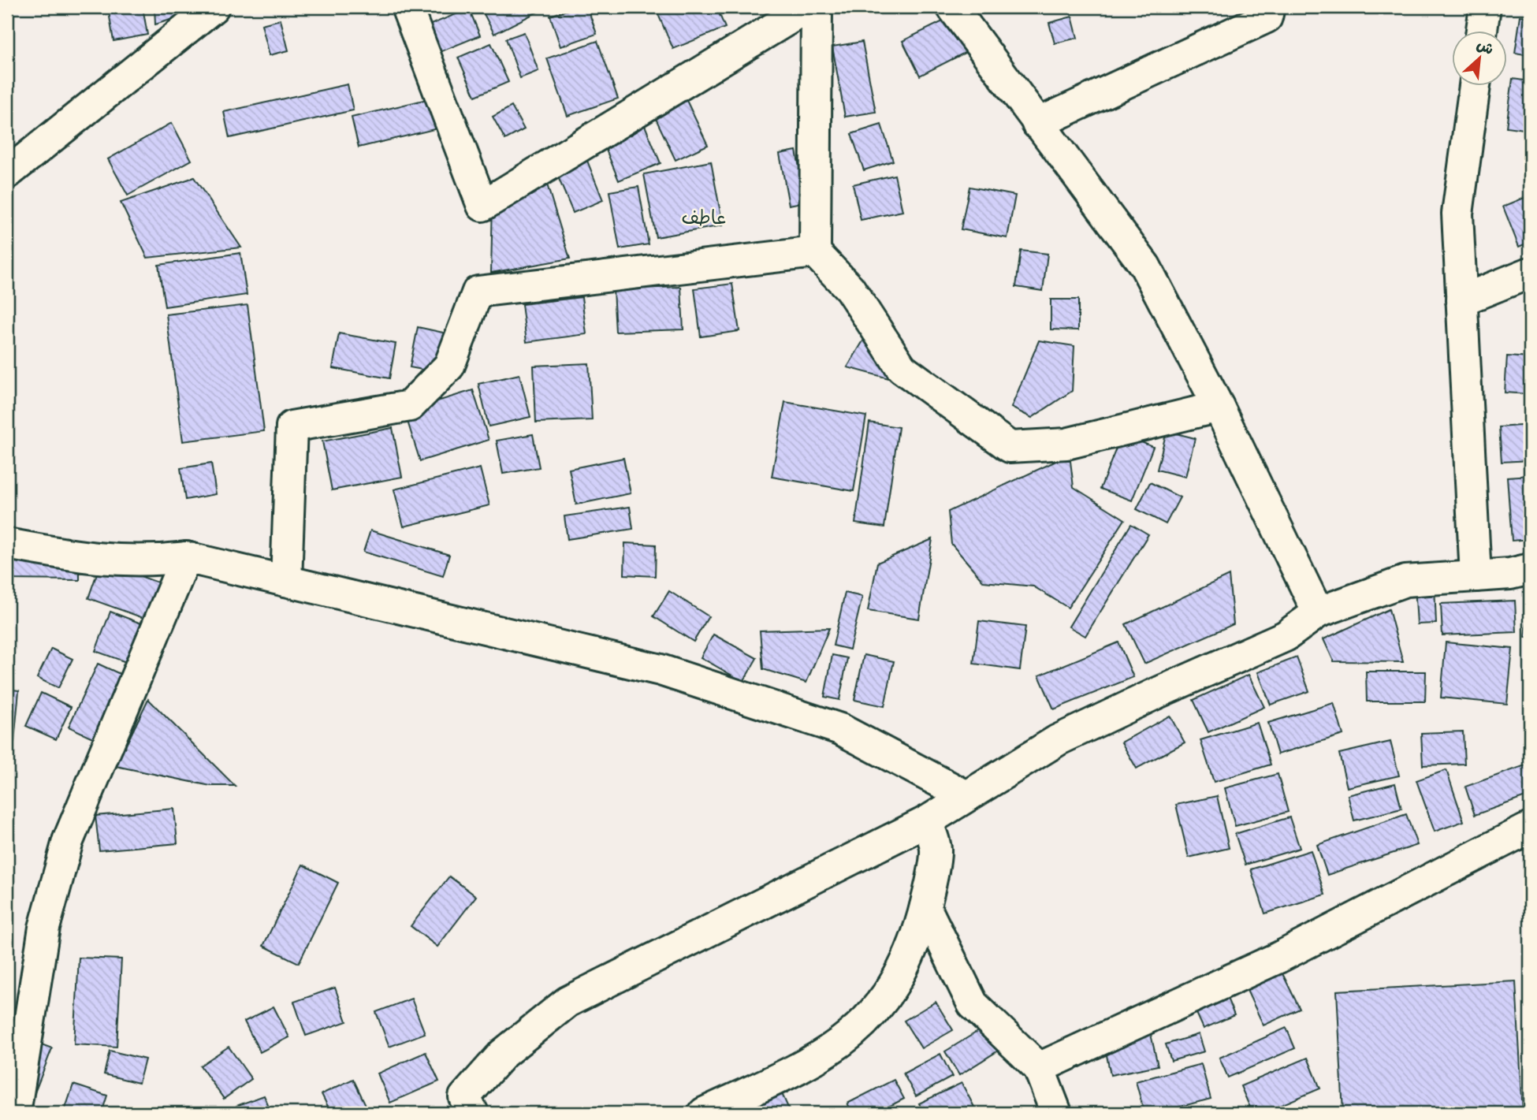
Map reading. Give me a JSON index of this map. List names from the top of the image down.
{
  "districts": ["عاطف"],
  "north": "top right"
}
